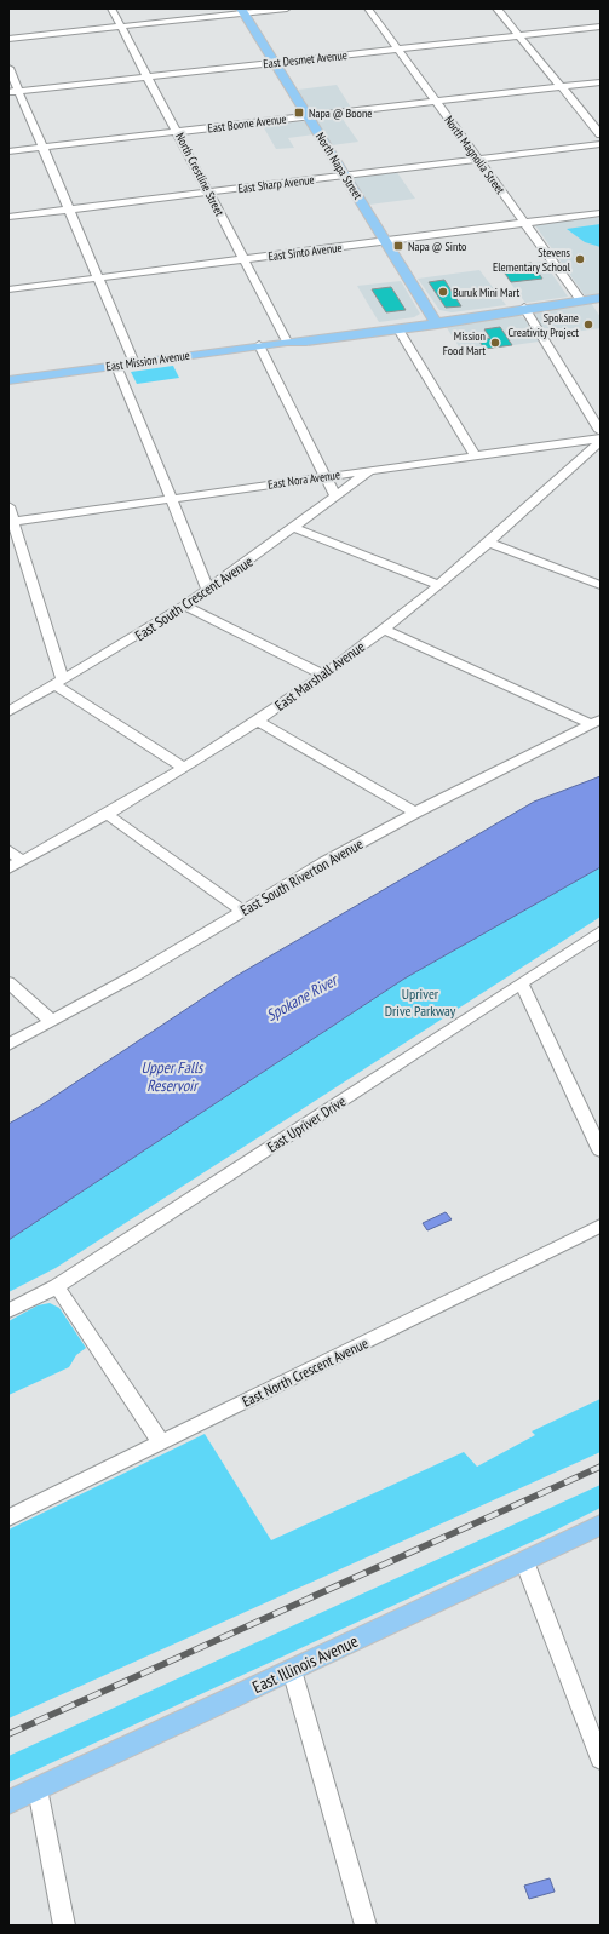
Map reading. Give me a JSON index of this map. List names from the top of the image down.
{
  "streets": {
    "main road": ["North Napa Street", "East Mission Avenue", "East Illinois Avenue"],
    "street": [
      "East Desmet Avenue",
      "East Boone Avenue",
      "North Magnolia Street",
      "North Crestline Street",
      "East Sharp Avenue",
      "East Sinto Avenue",
      "East Nora Avenue",
      "East South Crescent Avenue",
      "East Marshall Avenue",
      "East South Riverton Avenue",
      "East Upriver Drive",
      "East North Crescent Avenue"
    ]
  },
  "crossings": [
    ["East Desmet Avenue", "North Magnolia Street"],
    ["East Desmet Avenue", "North Napa Street"],
    ["East Desmet Avenue", "North Crestline Street"],
    ["East Boone Avenue", "North Magnolia Street"],
    ["East Boone Avenue", "North Napa Street"],
    ["East Boone Avenue", "North Crestline Street"],
    ["North Magnolia Street", "East Sharp Avenue"],
    ["North Magnolia Street", "East Sinto Avenue"],
    ["North Magnolia Street", "East Mission Avenue"],
    ["North Napa Street", "East Sharp Avenue"],
    ["North Napa Street", "East Sinto Avenue"],
    ["North Napa Street", "East Mission Avenue"],
    ["North Crestline Street", "East Sharp Avenue"],
    ["North Crestline Street", "East Sinto Avenue"],
    ["North Crestline Street", "East Mission Avenue"],
    ["East Nora Avenue", "East South Crescent Avenue"],
    ["East Nora Avenue", "East Marshall Avenue"]
  ],
  "water": ["Spokane River", "Upper Falls Reservoir"],
  "parks": ["Upriver Drive Parkway"],
  "places": {
    "transit": ["Napa @ Boone", "Napa @ Sinto"],
    "other": [
      "Stevens Elementary School",
      "Buruk Mini Mart",
      "Spokane Creativity Project",
      "Mission Food Mart"
    ]
  }
}
